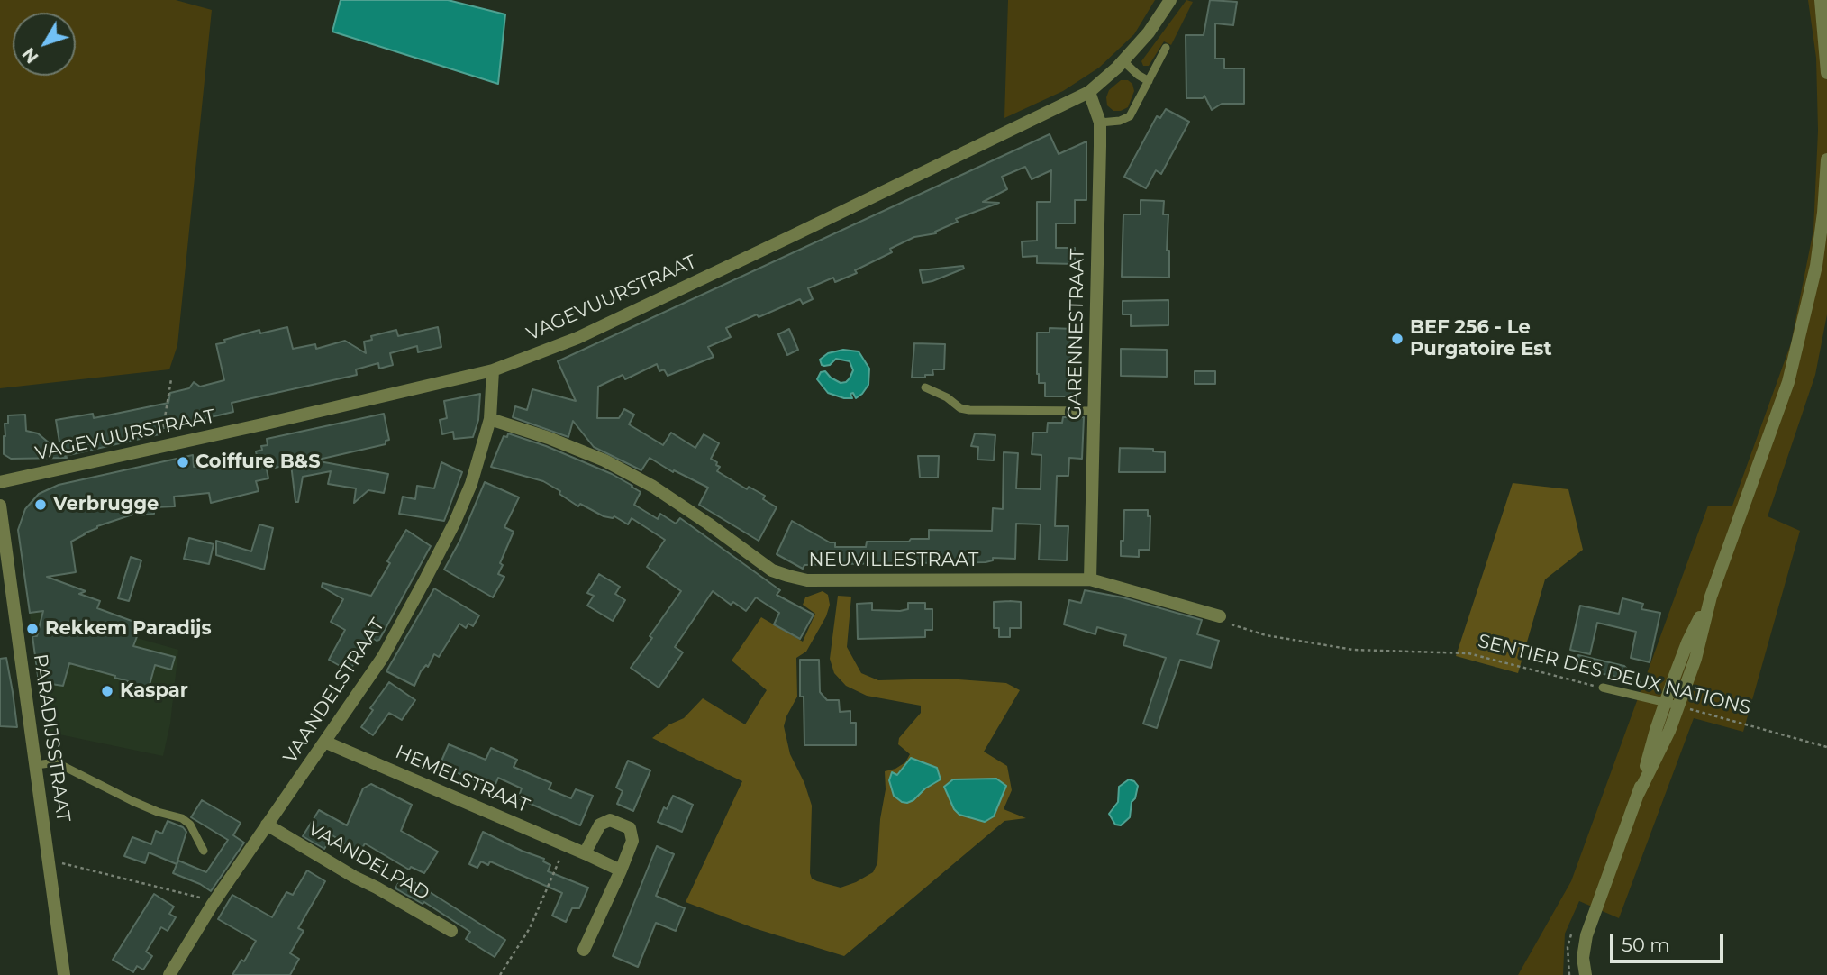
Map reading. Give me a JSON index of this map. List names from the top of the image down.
{
  "streets": {
    "street": [
      "VAGEVUURSTRAAT",
      "GARENNESTRAAT",
      "NEUVILLESTRAAT",
      "VAANDELSTRAAT",
      "PARADIJSSTRAAT",
      "HEMELSTRAAT",
      "VAANDELPAD"
    ],
    "lane": ["SENTIER DES DEUX NATIONS"]
  },
  "crossings": [
    ["VAGEVUURSTRAAT", "GARENNESTRAAT"],
    ["VAGEVUURSTRAAT", "VAANDELSTRAAT"],
    ["GARENNESTRAAT", "NEUVILLESTRAAT"],
    ["NEUVILLESTRAAT", "SENTIER DES DEUX NATIONS"],
    ["NEUVILLESTRAAT", "VAANDELSTRAAT"],
    ["VAANDELSTRAAT", "HEMELSTRAAT"],
    ["VAANDELSTRAAT", "VAANDELPAD"]
  ],
  "places": [
    "BEF 256 - Le Purgatoire Est",
    "Coiffure B&S",
    "Verbrugge",
    "Rekkem Paradijs",
    "Kaspar"
  ],
  "scale_bar": "50 m",
  "north": "bottom left"
}
